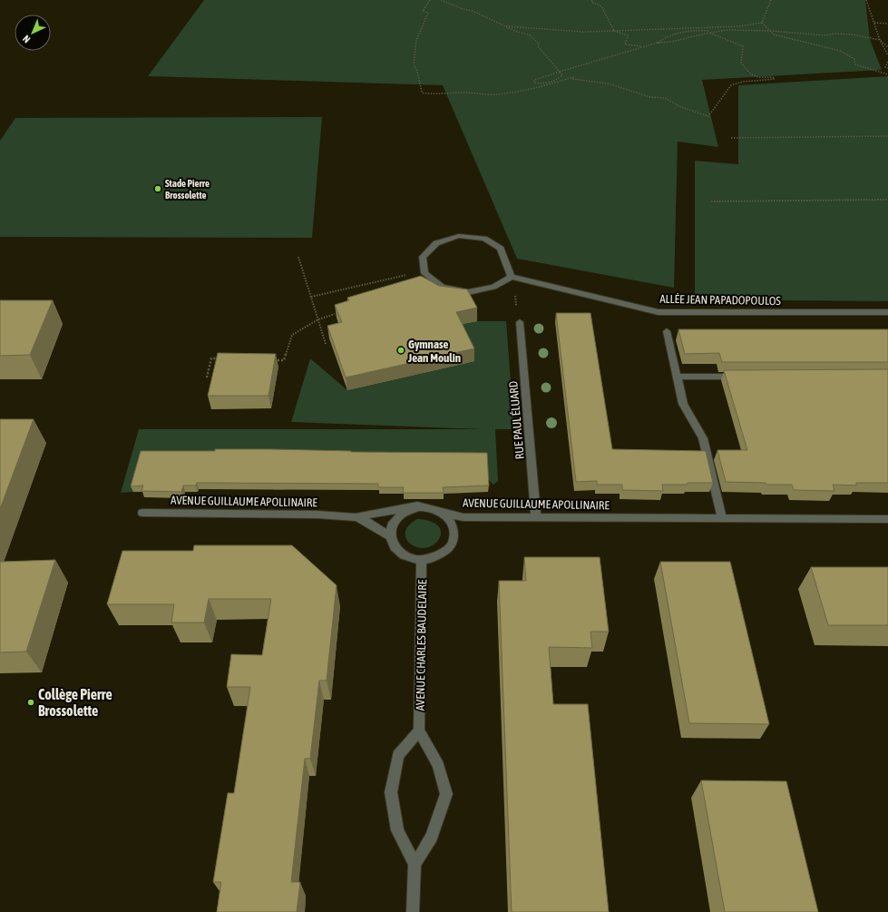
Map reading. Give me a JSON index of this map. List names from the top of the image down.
{
  "streets": {
    "street": [
      "ALLÉE JEAN PAPADOPOULOS",
      "RUE PAUL ÉLUARD",
      "AVENUE GUILLAUME APOLLINAIRE",
      "AVENUE CHARLES BAUDELAIRE"
    ]
  },
  "crossings": [
    ["RUE PAUL ÉLUARD", "AVENUE GUILLAUME APOLLINAIRE"],
    ["AVENUE GUILLAUME APOLLINAIRE", "AVENUE CHARLES BAUDELAIRE"]
  ],
  "places": ["Stade Pierre Brossolette", "Gymnase Jean Moulin", "Collège Pierre Brossolette"],
  "north": "bottom left"
}
